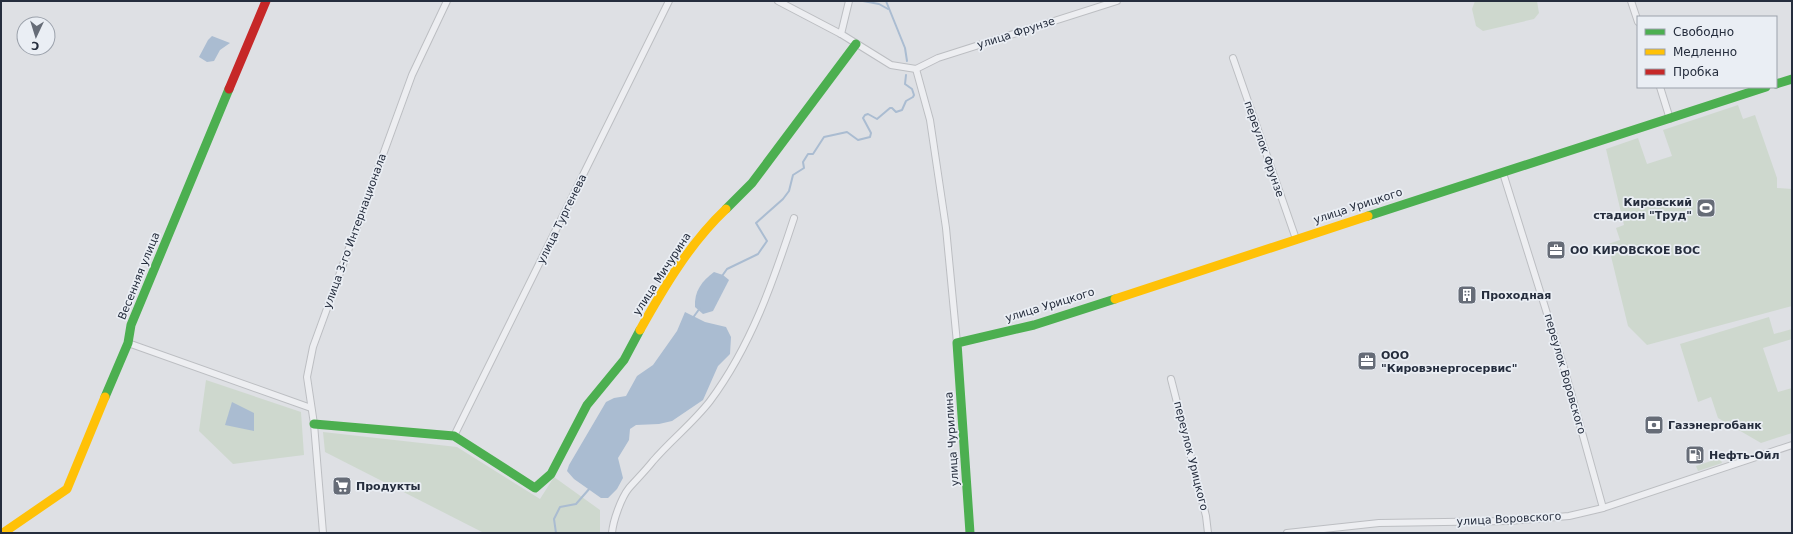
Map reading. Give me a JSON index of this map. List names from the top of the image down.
{
  "streets": {
    "street": [
      "улица Фрунзе",
      "переулок Фрунзе",
      "улица Урицкого",
      "улица Тургенева",
      "улица 3-го Интернационала",
      "улица Мичурина",
      "Весенняя улица",
      "переулок Воровского",
      "улица Чурилина",
      "переулок Урицкого",
      "улица Воровского"
    ]
  },
  "crossings": [
    ["переулок Фрунзе", "улица Урицкого"],
    ["улица Урицкого", "переулок Воровского"],
    ["улица Урицкого", "улица Чурилина"],
    ["улица Тургенева", "улица Мичурина"],
    ["переулок Воровского", "улица Воровского"]
  ],
  "places": {
    "sports": ["Кировский стадион \"Труд\""],
    "office": ["ОО КИРОВСКОЕ ВОС", "ООО \"Кировэнергосервис\""],
    "building": ["Проходная"],
    "bank": ["Газэнергобанк"],
    "fuel station": ["Нефть-Ойл"],
    "supermarket": ["Продукты"]
  },
  "legend": ["Свободно", "Медленно", "Пробка"],
  "north": "bottom"
}
